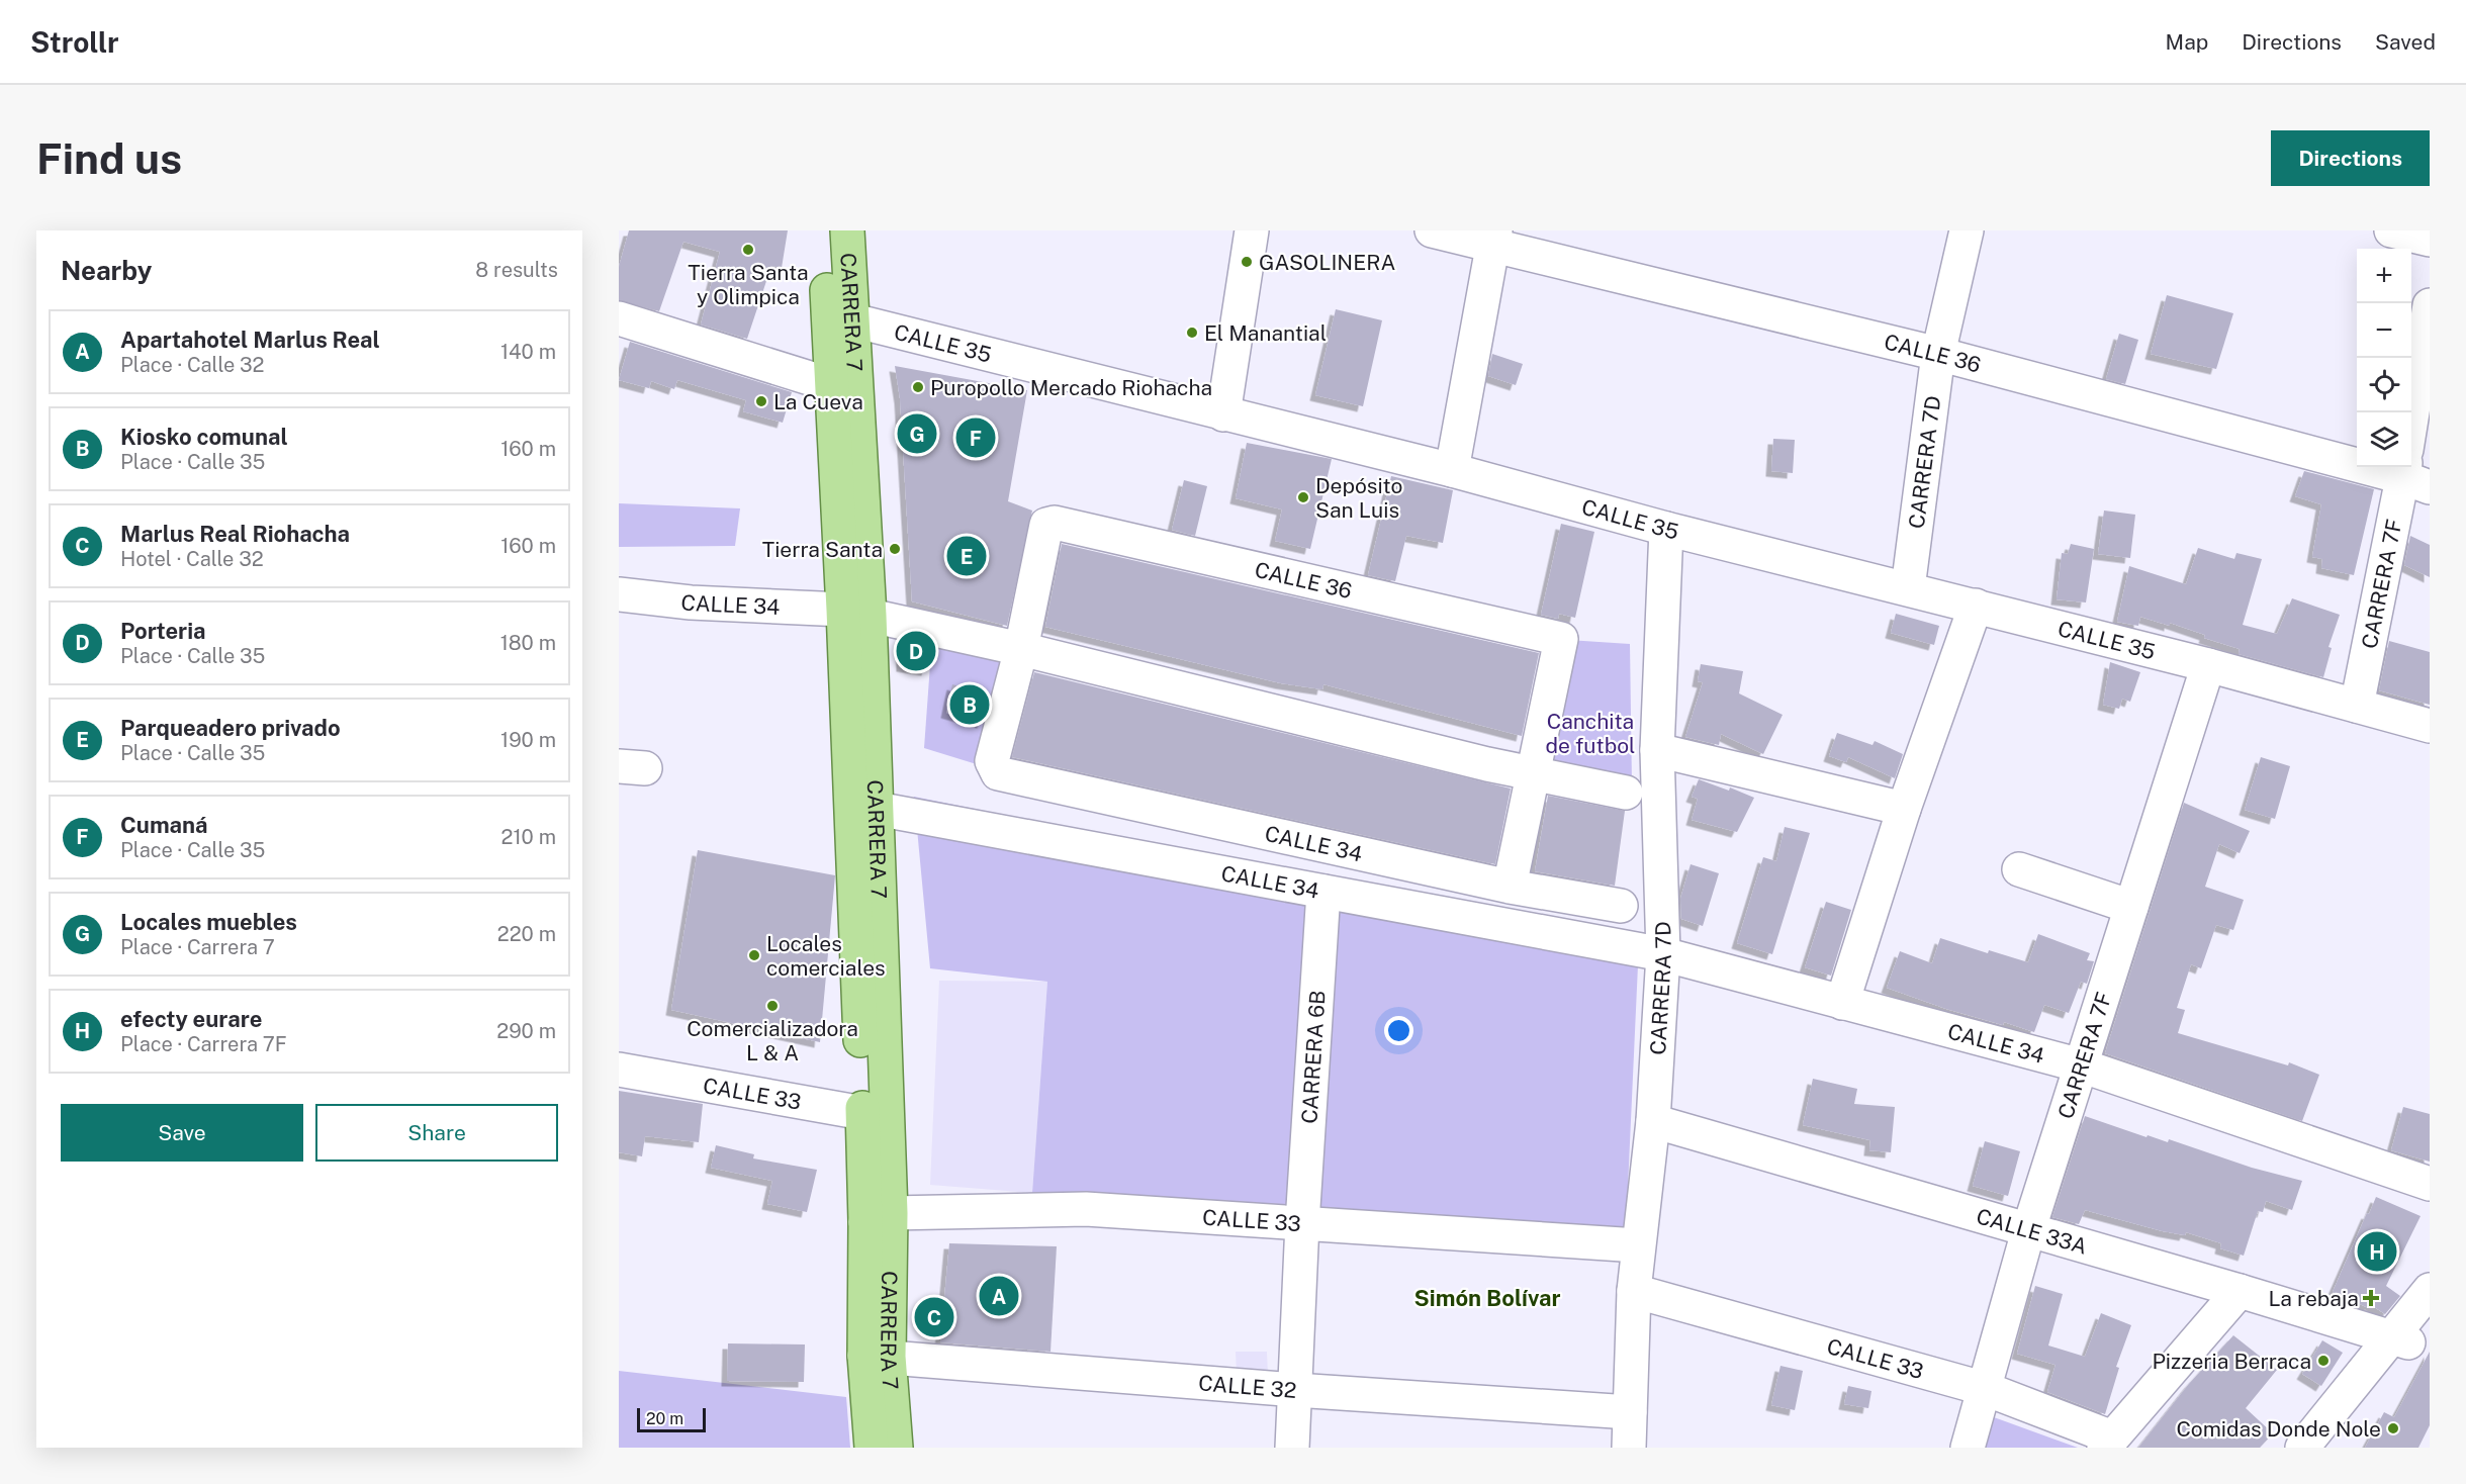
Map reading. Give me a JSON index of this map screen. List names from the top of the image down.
{
  "streets": {
    "main road": ["CARRERA 7"],
    "street": [
      "CALLE 35",
      "CALLE 36",
      "CARRERA 7D",
      "CARRERA 7F",
      "CALLE 34",
      "CARRERA 6B",
      "CALLE 33",
      "CALLE 33A",
      "CALLE 32"
    ]
  },
  "crossings": [
    ["CARRERA 7", "CALLE 35"],
    ["CARRERA 7", "CALLE 34"],
    ["CARRERA 7", "CALLE 33"],
    ["CARRERA 7", "CALLE 32"],
    ["CALLE 35", "CARRERA 7D"],
    ["CALLE 35", "CARRERA 7F"],
    ["CALLE 36", "CARRERA 7D"],
    ["CALLE 36", "CARRERA 7F"],
    ["CALLE 36", "CALLE 34"],
    ["CARRERA 7D", "CALLE 34"],
    ["CARRERA 7D", "CALLE 33"],
    ["CARRERA 7D", "CALLE 33A"],
    ["CARRERA 7D", "CALLE 32"],
    ["CARRERA 7F", "CALLE 34"],
    ["CARRERA 7F", "CALLE 33"],
    ["CARRERA 7F", "CALLE 33A"],
    ["CALLE 34", "CARRERA 6B"],
    ["CARRERA 6B", "CALLE 33"]
  ],
  "districts": ["Simón Bolívar"],
  "parks": ["Canchita de futbol"],
  "places": {
    "other": [
      "Tierra Santa y Olimpica",
      "GASOLINERA",
      "El Manantial",
      "Puropollo Mercado Riohacha",
      "La Cueva",
      "Depósito San Luis",
      "Tierra Santa",
      "Locales comerciales",
      "Comercializadora L & A",
      "Pizzeria Berraca",
      "Comidas Donde Nole"
    ],
    "health": ["La rebaja"]
  },
  "scale_bar": "20 m",
  "page": {
    "header": "Strollr",
    "nav": ["Map", "Directions", "Saved"],
    "buttons": [
      "Directions",
      ["Save", "Share"]
    ],
    "title": "Find us",
    "heading": ["Nearby", "8 results"],
    "map_buttons": ["+", "−"],
    "list": [
      {
        "mark": "A",
        "name": "Apartahotel Marlus Real",
        "note": "Place · Calle 32",
        "value": "140 m"
      },
      {
        "mark": "B",
        "name": "Kiosko comunal",
        "note": "Place · Calle 35",
        "value": "160 m"
      },
      {
        "mark": "C",
        "name": "Marlus Real Riohacha",
        "note": "Hotel · Calle 32",
        "value": "160 m"
      },
      {
        "mark": "D",
        "name": "Porteria",
        "note": "Place · Calle 35",
        "value": "180 m"
      },
      {
        "mark": "E",
        "name": "Parqueadero privado",
        "note": "Place · Calle 35",
        "value": "190 m"
      },
      {
        "mark": "F",
        "name": "Cumaná",
        "note": "Place · Calle 35",
        "value": "210 m"
      },
      {
        "mark": "G",
        "name": "Locales muebles",
        "note": "Place · Carrera 7",
        "value": "220 m"
      },
      {
        "mark": "H",
        "name": "efecty eurare",
        "note": "Place · Carrera 7F",
        "value": "290 m"
      }
    ],
    "pins": [
      "G",
      "F",
      "E",
      "D",
      "B",
      "H",
      "A",
      "C"
    ],
    "scale": "20 m"
  }
}
